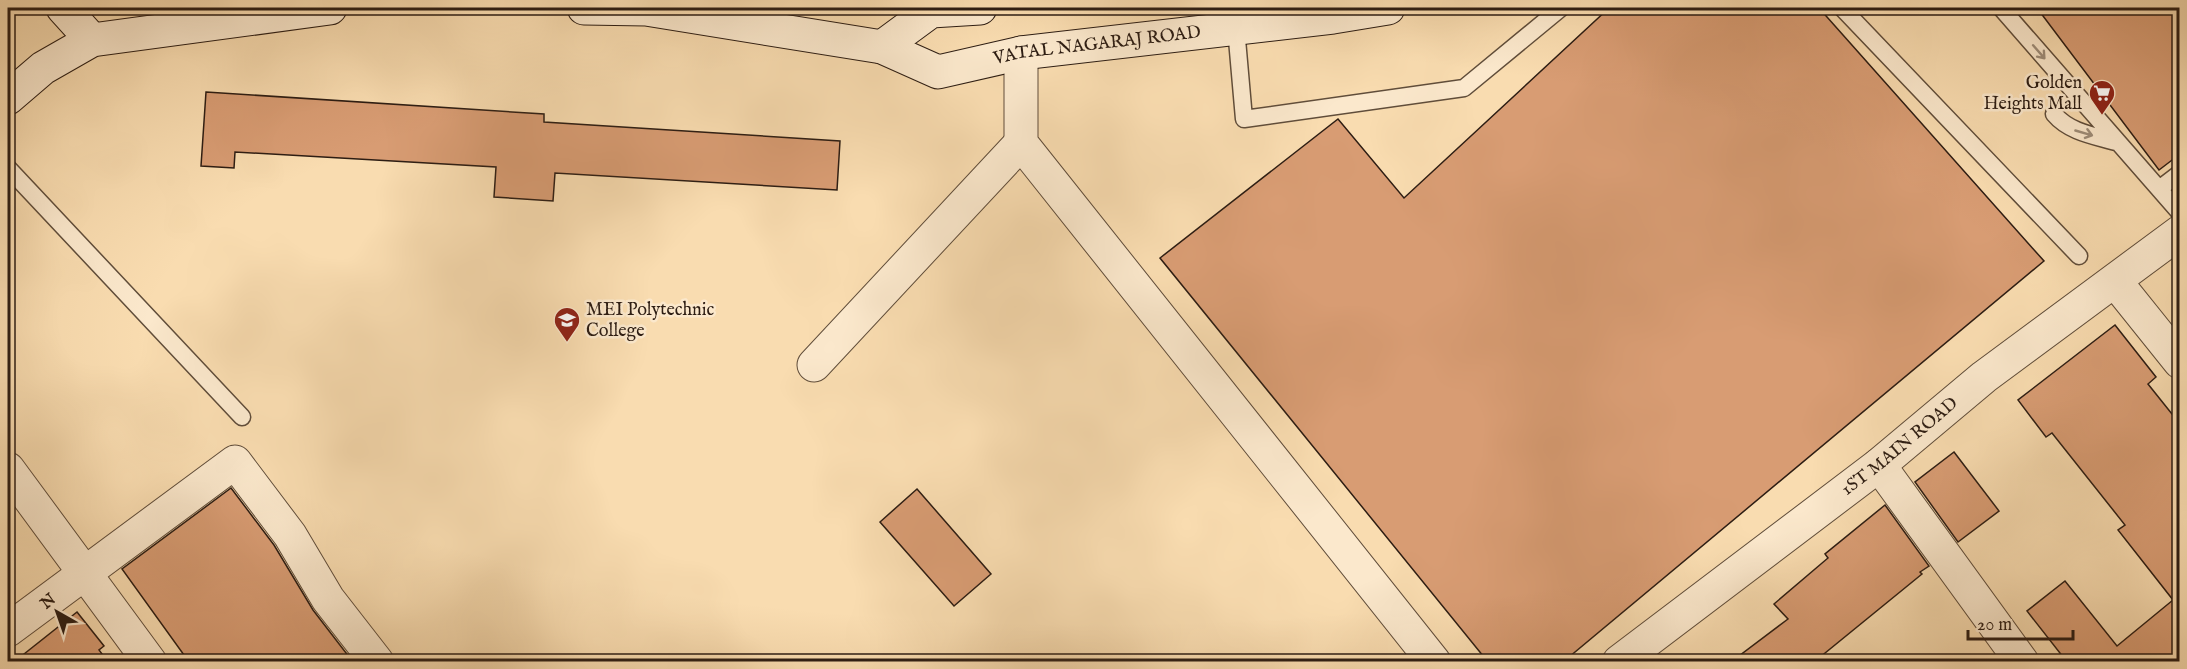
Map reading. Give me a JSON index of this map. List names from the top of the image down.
{
  "streets": {
    "street": ["VATAL NAGARAJ ROAD", "1ST MAIN ROAD"]
  },
  "places": {
    "supermarket": ["Golden Heights Mall"],
    "school or university": ["MEI Polytechnic College"]
  },
  "scale_bar": "20 m",
  "north": "top left"
}
